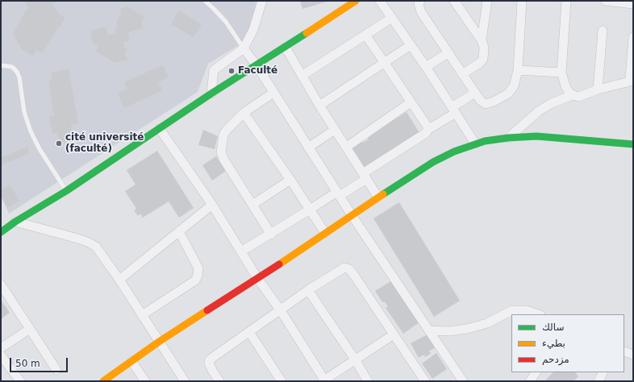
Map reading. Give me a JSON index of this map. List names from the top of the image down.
{
  "places": ["Faculté", "cité université (faculté)"],
  "legend": ["سالك", "بطيء", "مزدحم"],
  "scale_bar": "50 m"
}
